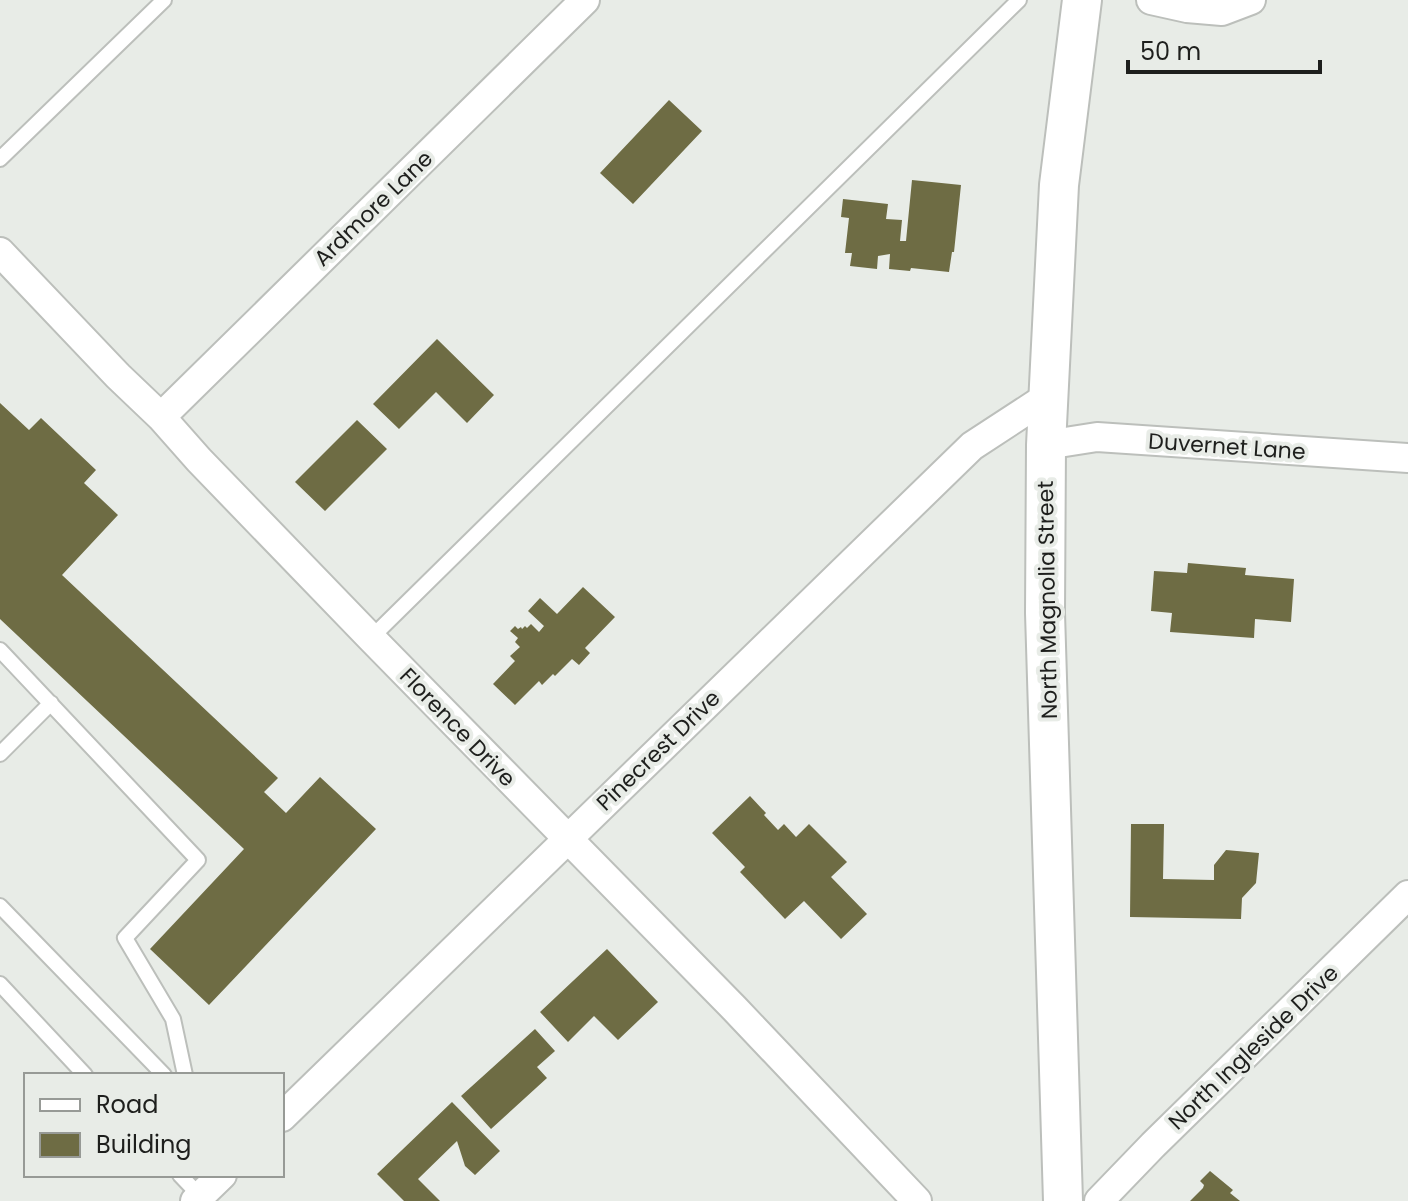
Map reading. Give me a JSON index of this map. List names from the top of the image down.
{
  "streets": {
    "street": [
      "Ardmore Lane",
      "Duvernet Lane",
      "North Magnolia Street",
      "Florence Drive",
      "Pinecrest Drive",
      "North Ingleside Drive"
    ]
  },
  "crossings": [
    ["Ardmore Lane", "Florence Drive"],
    ["Duvernet Lane", "North Magnolia Street"],
    ["North Magnolia Street", "Pinecrest Drive"],
    ["Florence Drive", "Pinecrest Drive"]
  ],
  "legend": ["Road", "Building"],
  "scale_bar": "50 m"
}
